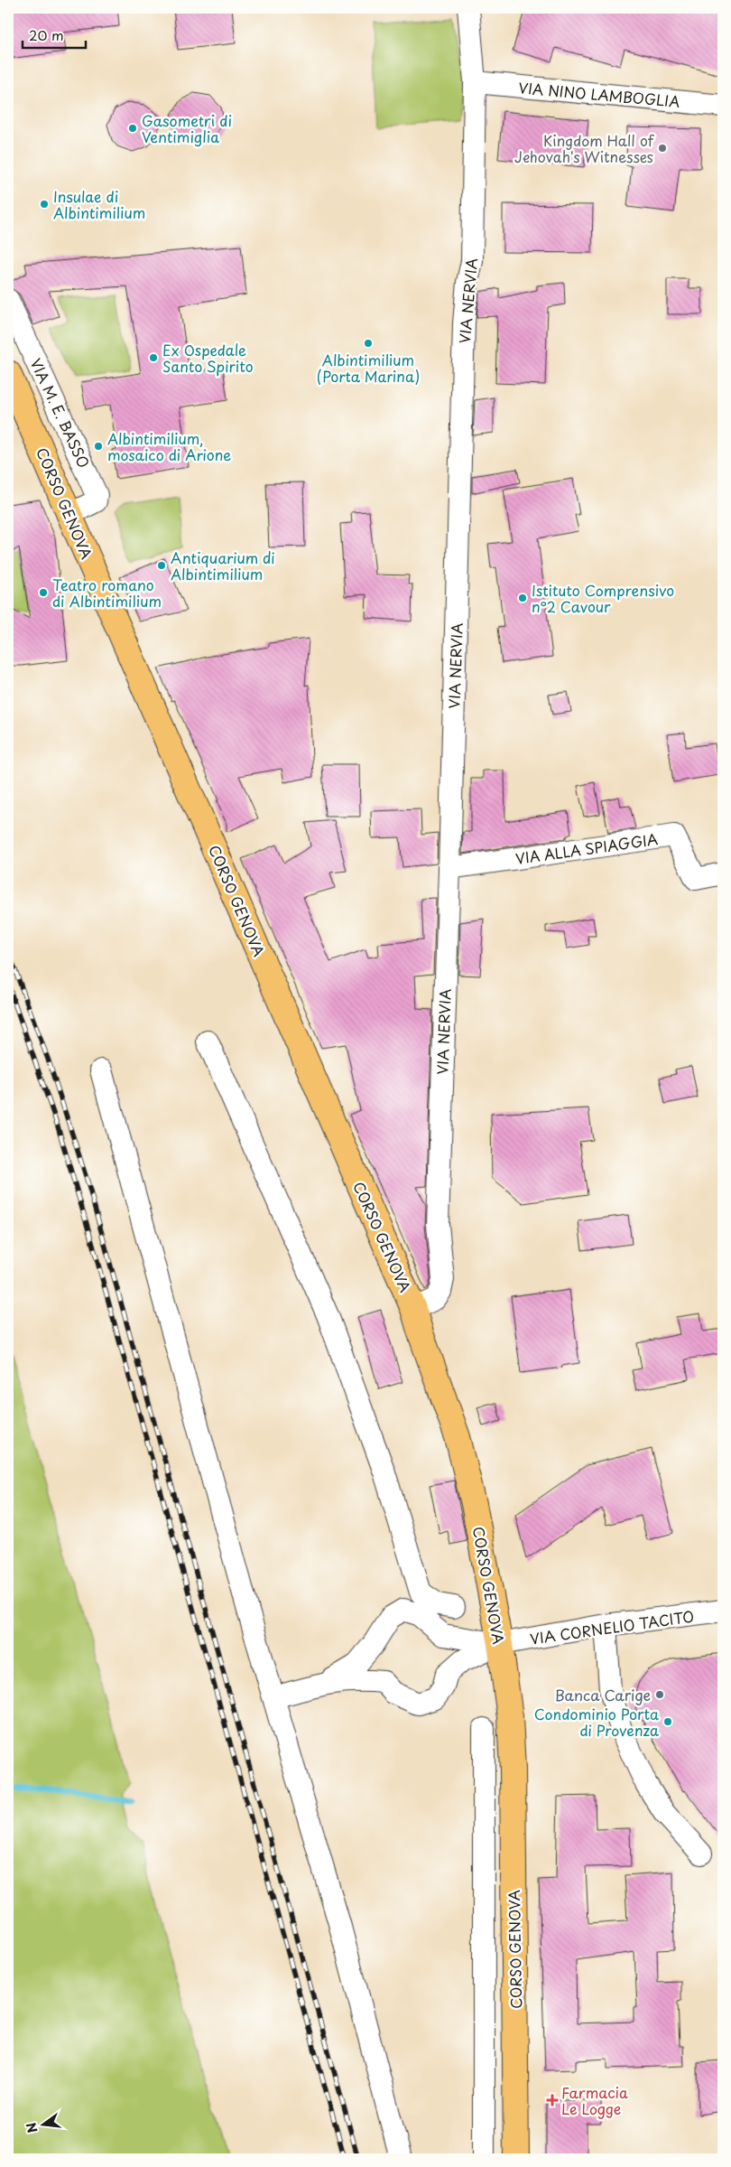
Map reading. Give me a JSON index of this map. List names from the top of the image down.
{
  "streets": {
    "main road": ["CORSO GENOVA"],
    "street": [
      "VIA NINO LAMBOGLIA",
      "VIA NERVIA",
      "VIA M. E. BASSO",
      "VIA ALLA SPIAGGIA",
      "VIA CORNELIO TACITO"
    ]
  },
  "crossings": [
    ["VIA NINO LAMBOGLIA", "VIA NERVIA"],
    ["VIA NERVIA", "CORSO GENOVA"],
    ["VIA NERVIA", "VIA ALLA SPIAGGIA"],
    ["VIA M. E. BASSO", "CORSO GENOVA"],
    ["CORSO GENOVA", "VIA CORNELIO TACITO"]
  ],
  "places": {
    "other": [
      "Gasometri di Ventimiglia",
      "Kingdom Hall of Jehovah's Witnesses",
      "Insulae di Albintimilium",
      "Albintimilium (Porta Marina)",
      "Ex Ospedale Santo Spirito",
      "Albintimilium, mosaico di Arione",
      "Antiquarium di Albintimilium",
      "Teatro romano di Albintimilium",
      "Istituto Comprensivo n°2 Cavour",
      "Banca Carige",
      "Condominio Porta di Provenza"
    ],
    "health": ["Farmacia Le Logge"]
  },
  "scale_bar": "20 m",
  "north": "left"
}
